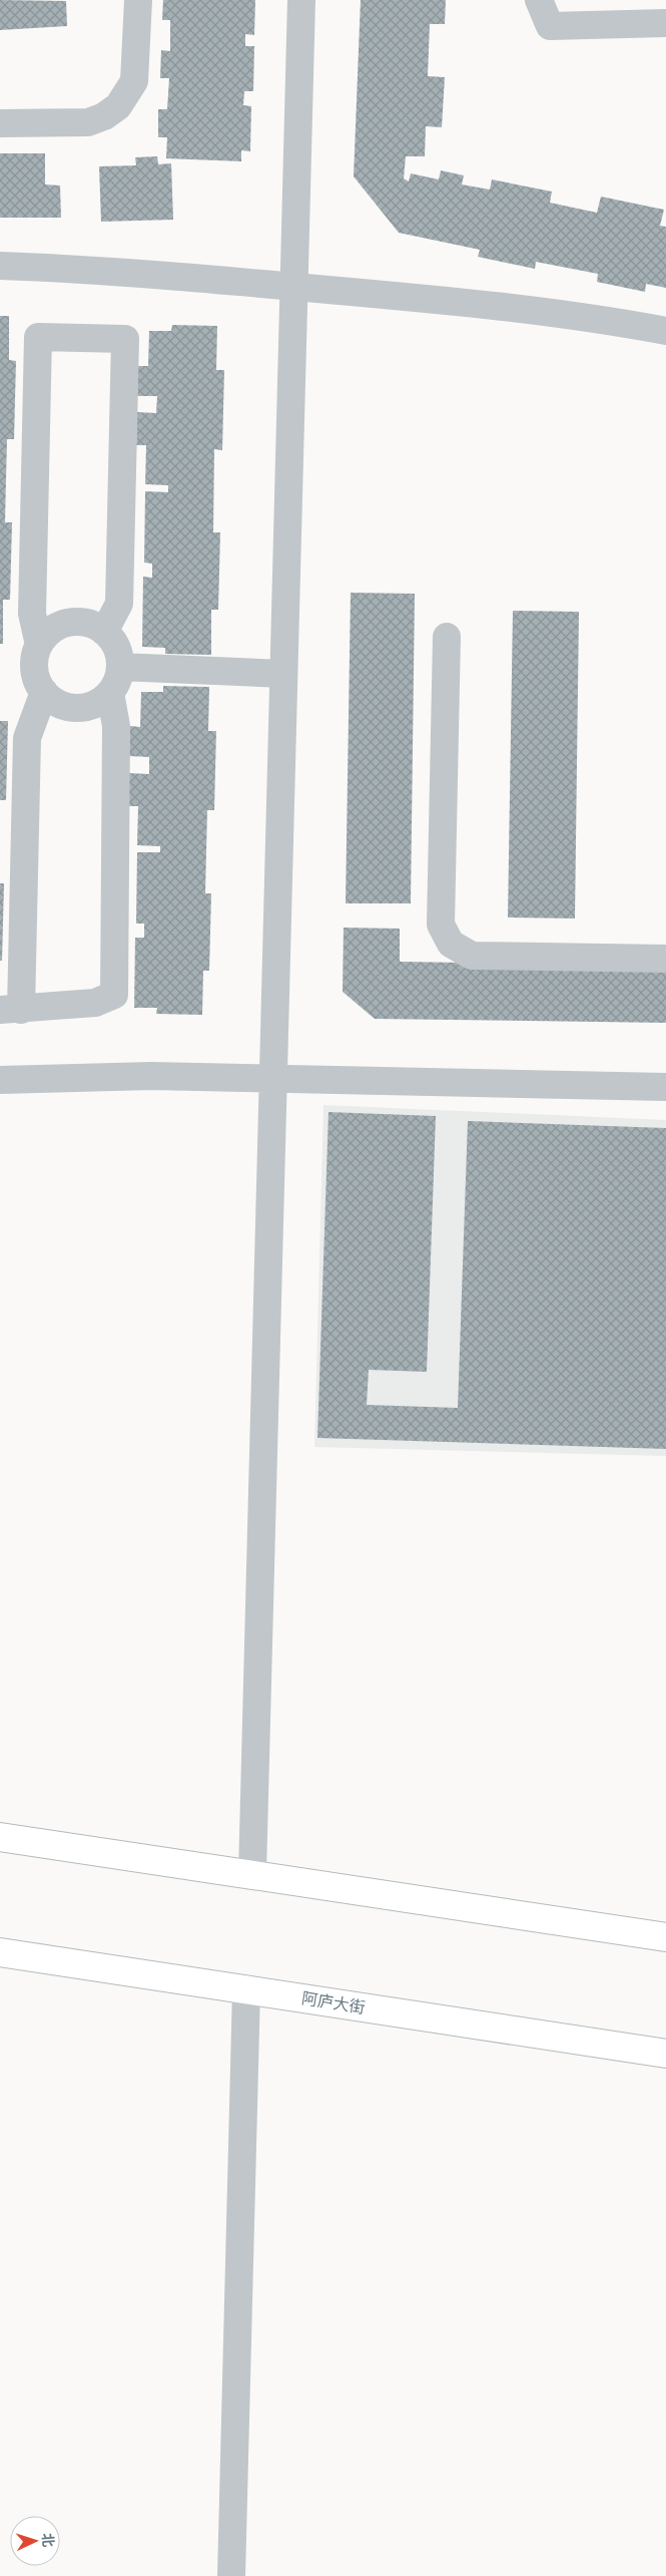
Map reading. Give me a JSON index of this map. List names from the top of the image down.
{
  "streets": {
    "highway": ["阿庐大街"]
  },
  "north": "right"
}
